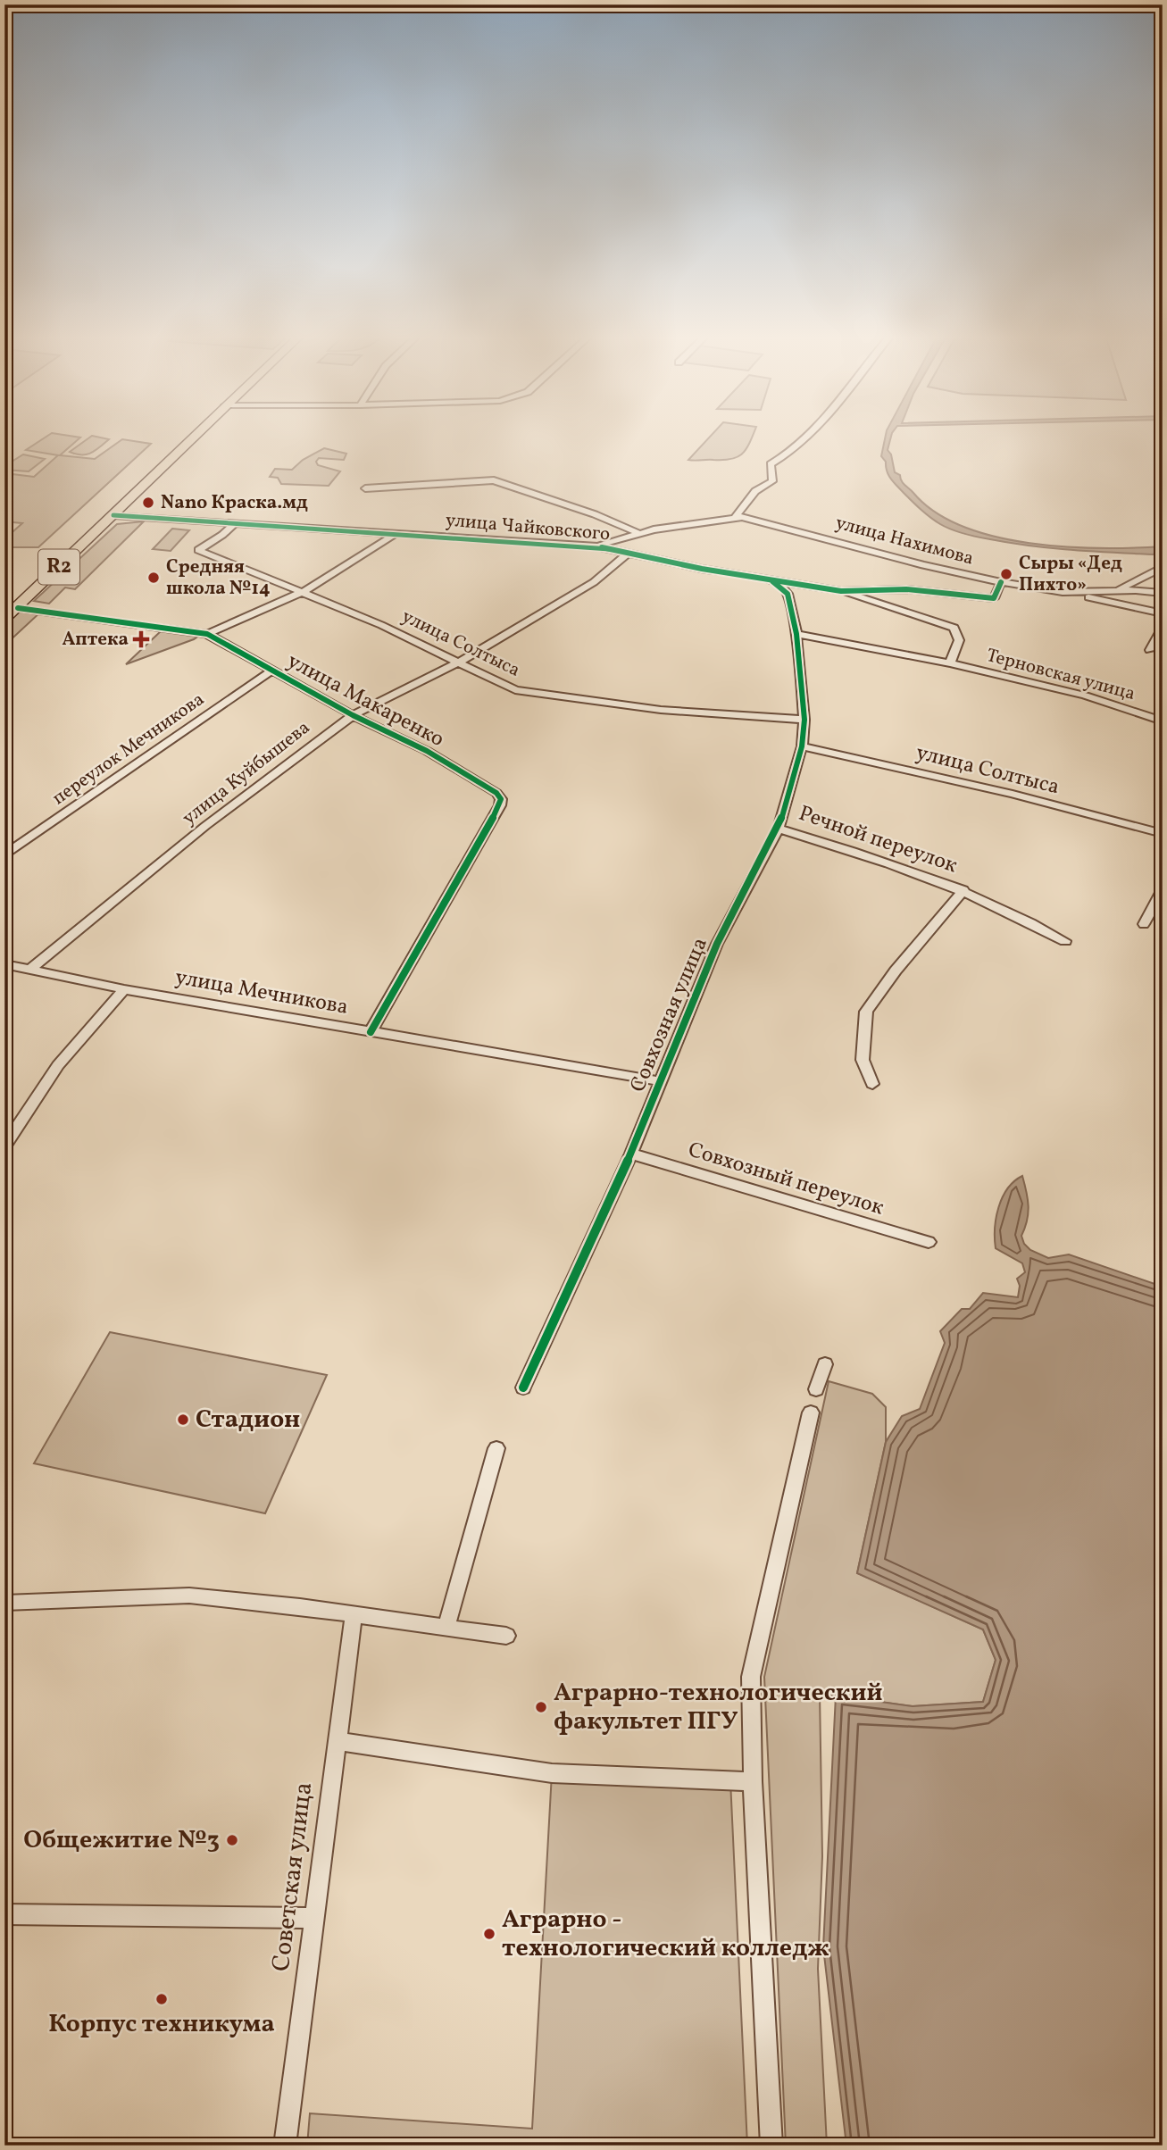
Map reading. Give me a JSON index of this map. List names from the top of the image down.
{
  "streets": {
    "main road": ["R2"],
    "street": [
      "улица Чайковского",
      "улица Нахимова",
      "улица Солтыса",
      "Терновская улица",
      "улица Макаренко",
      "переулок Мечникова",
      "улица Куйбышева",
      "Речной переулок",
      "улица Мечникова",
      "Совхозная улица",
      "Совхозный переулок",
      "Советская улица"
    ]
  },
  "crossings": [
    ["улица Чайковского", "улица Нахимова"],
    ["улица Чайковского", "R2"],
    ["улица Чайковского", "улица Солтыса"],
    ["улица Чайковского", "Терновская улица"],
    ["улица Чайковского", "улица Куйбышева"],
    ["улица Чайковского", "Совхозная улица"],
    ["улица Солтыса", "улица Куйбышева"],
    ["улица Солтыса", "Совхозная улица"],
    ["Терновская улица", "Совхозная улица"],
    ["улица Макаренко", "переулок Мечникова"],
    ["улица Макаренко", "улица Куйбышева"],
    ["улица Макаренко", "улица Мечникова"],
    ["улица Куйбышева", "улица Мечникова"],
    ["Речной переулок", "Совхозная улица"],
    ["улица Мечникова", "Совхозная улица"],
    ["Совхозная улица", "Совхозный переулок"]
  ],
  "places": {
    "other": [
      "Nano Краска.мд",
      "Сыры «Дед Пихто»",
      "Средняя школа №14",
      "Стадион",
      "Аграрно-технологический факультет ПГУ",
      "Общежитие №3",
      "Аграрно - технологический колледж",
      "Корпус техникума"
    ],
    "health": ["Аптека"]
  }
}
